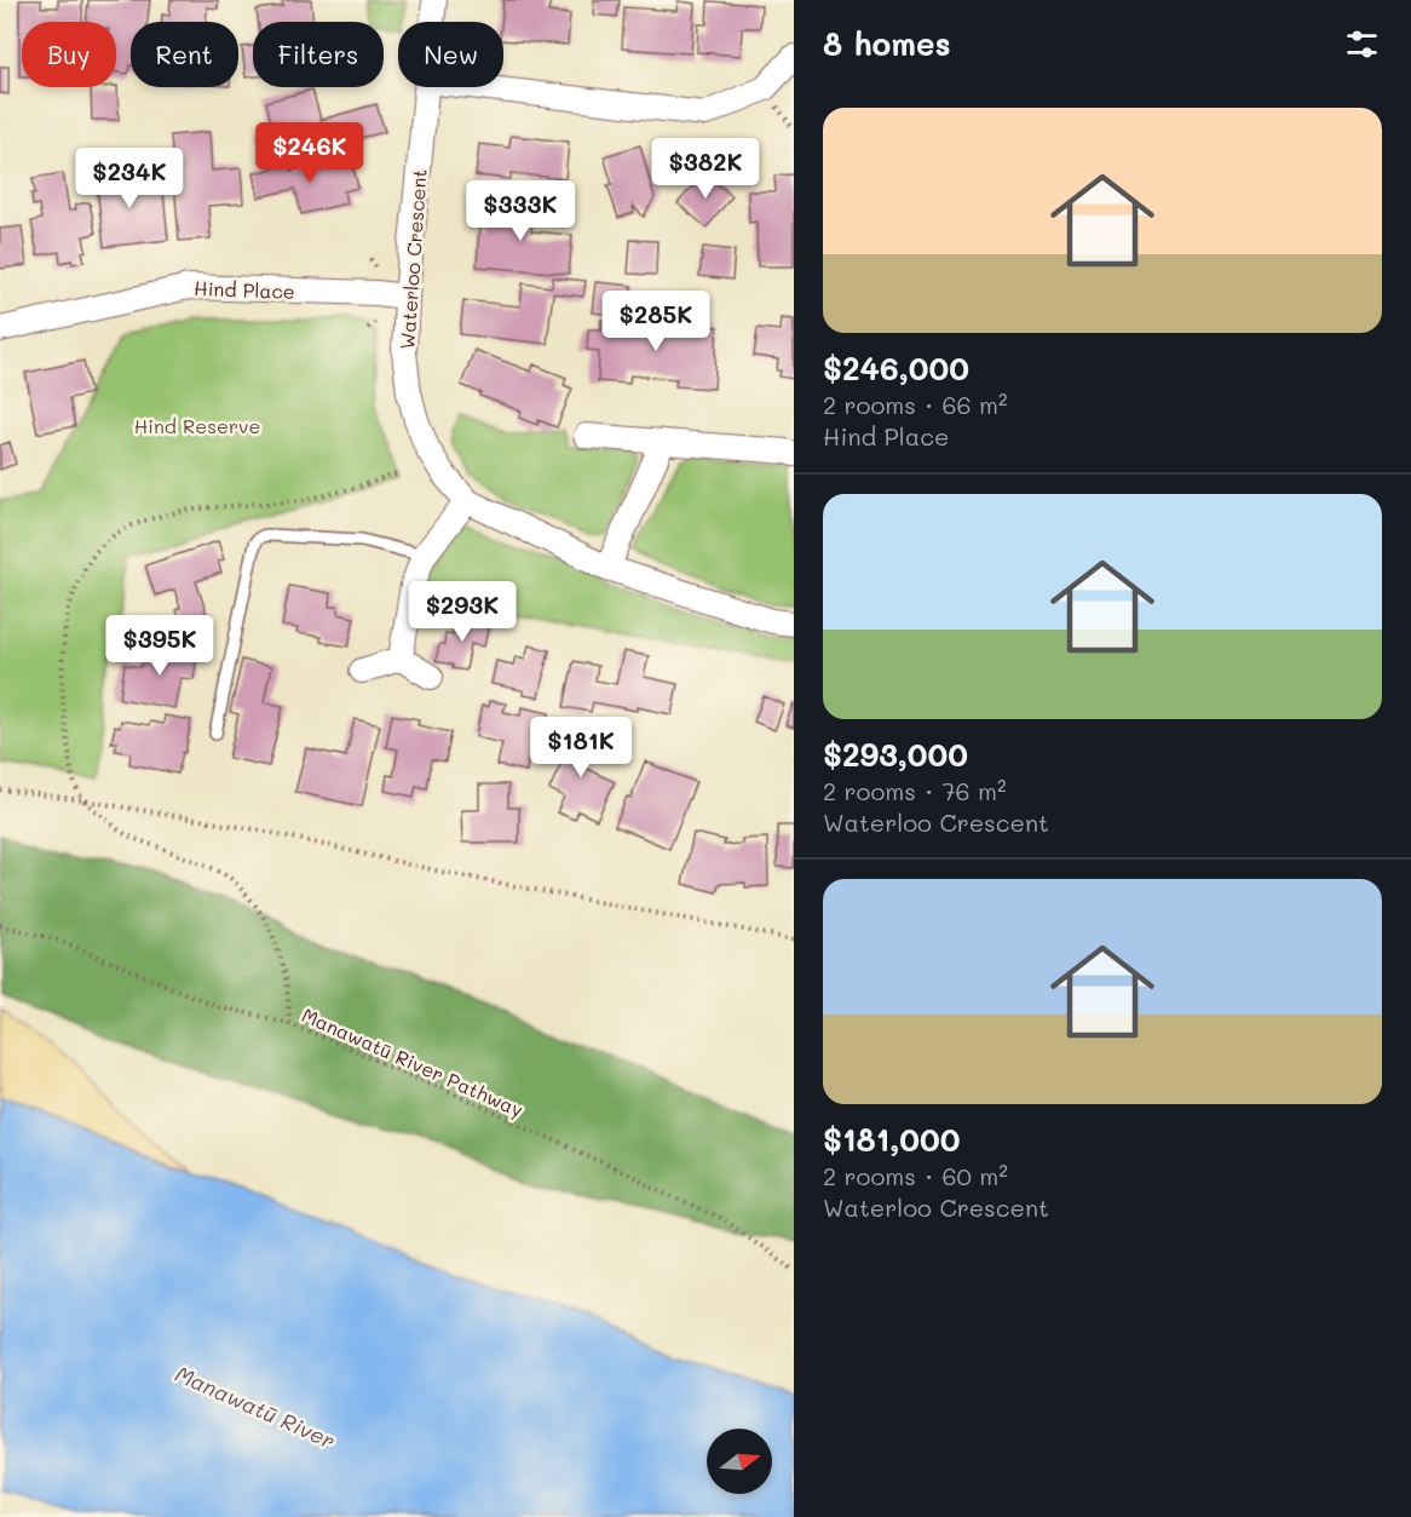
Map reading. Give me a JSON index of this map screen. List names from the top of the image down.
{
  "streets": {
    "street": ["Waterloo Crescent", "Hind Place"],
    "path": ["Manawatū River Pathway"]
  },
  "crossings": [
    ["Waterloo Crescent", "Hind Place"]
  ],
  "water": ["Manawatū River"],
  "parks": ["Hind Reserve"],
  "north": "right",
  "page": {
    "heading": "8 homes",
    "chip": [
      "Buy",
      "Rent",
      "Filters",
      "New"
    ],
    "list": [
      {
        "name": "$246,000",
        "note": "2 rooms · 66 m² · Hind Place"
      },
      {
        "name": "$293,000",
        "note": "2 rooms · 76 m² · Waterloo Crescent"
      },
      {
        "name": "$181,000",
        "note": "2 rooms · 60 m² · Waterloo Crescent"
      }
    ],
    "price": [
      "$246K",
      "$382K",
      "$234K",
      "$333K",
      "$285K",
      "$293K",
      "$395K",
      "$181K"
    ]
  }
}
